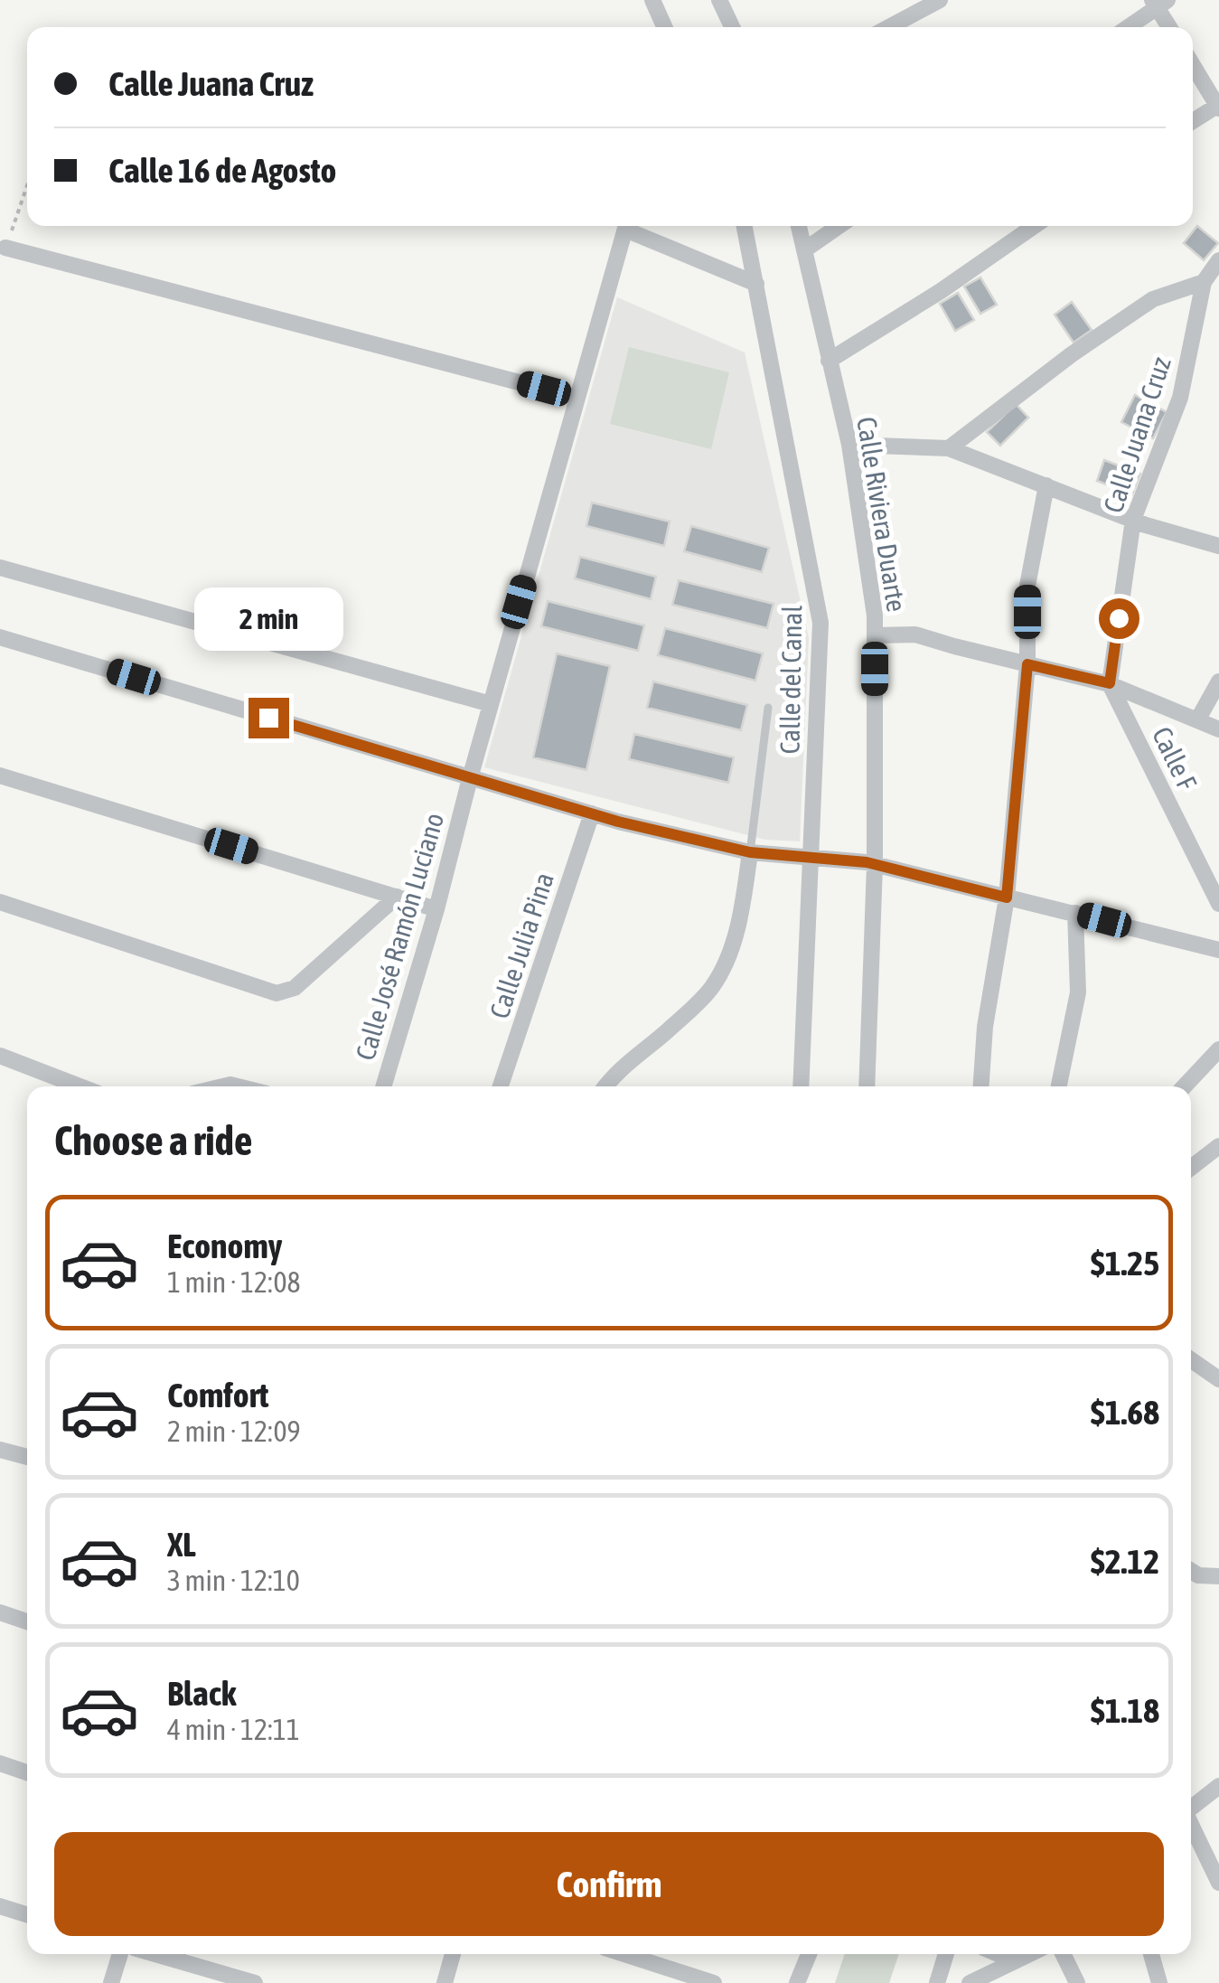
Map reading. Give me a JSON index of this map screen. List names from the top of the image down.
{
  "streets": {
    "street": [
      "Calle Juana Cruz",
      "Calle Riviera Duarte",
      "Calle del Canal",
      "Calle F",
      "Calle José Ramón Luciano",
      "Calle Julia Pina"
    ]
  },
  "crossings": [
    ["Calle Juana Cruz", "Calle F"]
  ],
  "page": {
    "banner": ["Calle Juana Cruz", "Calle 16 de Agosto"],
    "bubble": "2 min",
    "heading": "Choose a ride",
    "list": [
      {
        "name": "Economy",
        "note": "1 min · 12:08",
        "value": "$1.25"
      },
      {
        "name": "Comfort",
        "note": "2 min · 12:09",
        "value": "$1.68"
      },
      {
        "name": "XL",
        "note": "3 min · 12:10",
        "value": "$2.12"
      },
      {
        "name": "Black",
        "note": "4 min · 12:11",
        "value": "$1.18"
      }
    ],
    "buttons": "Confirm"
  }
}
